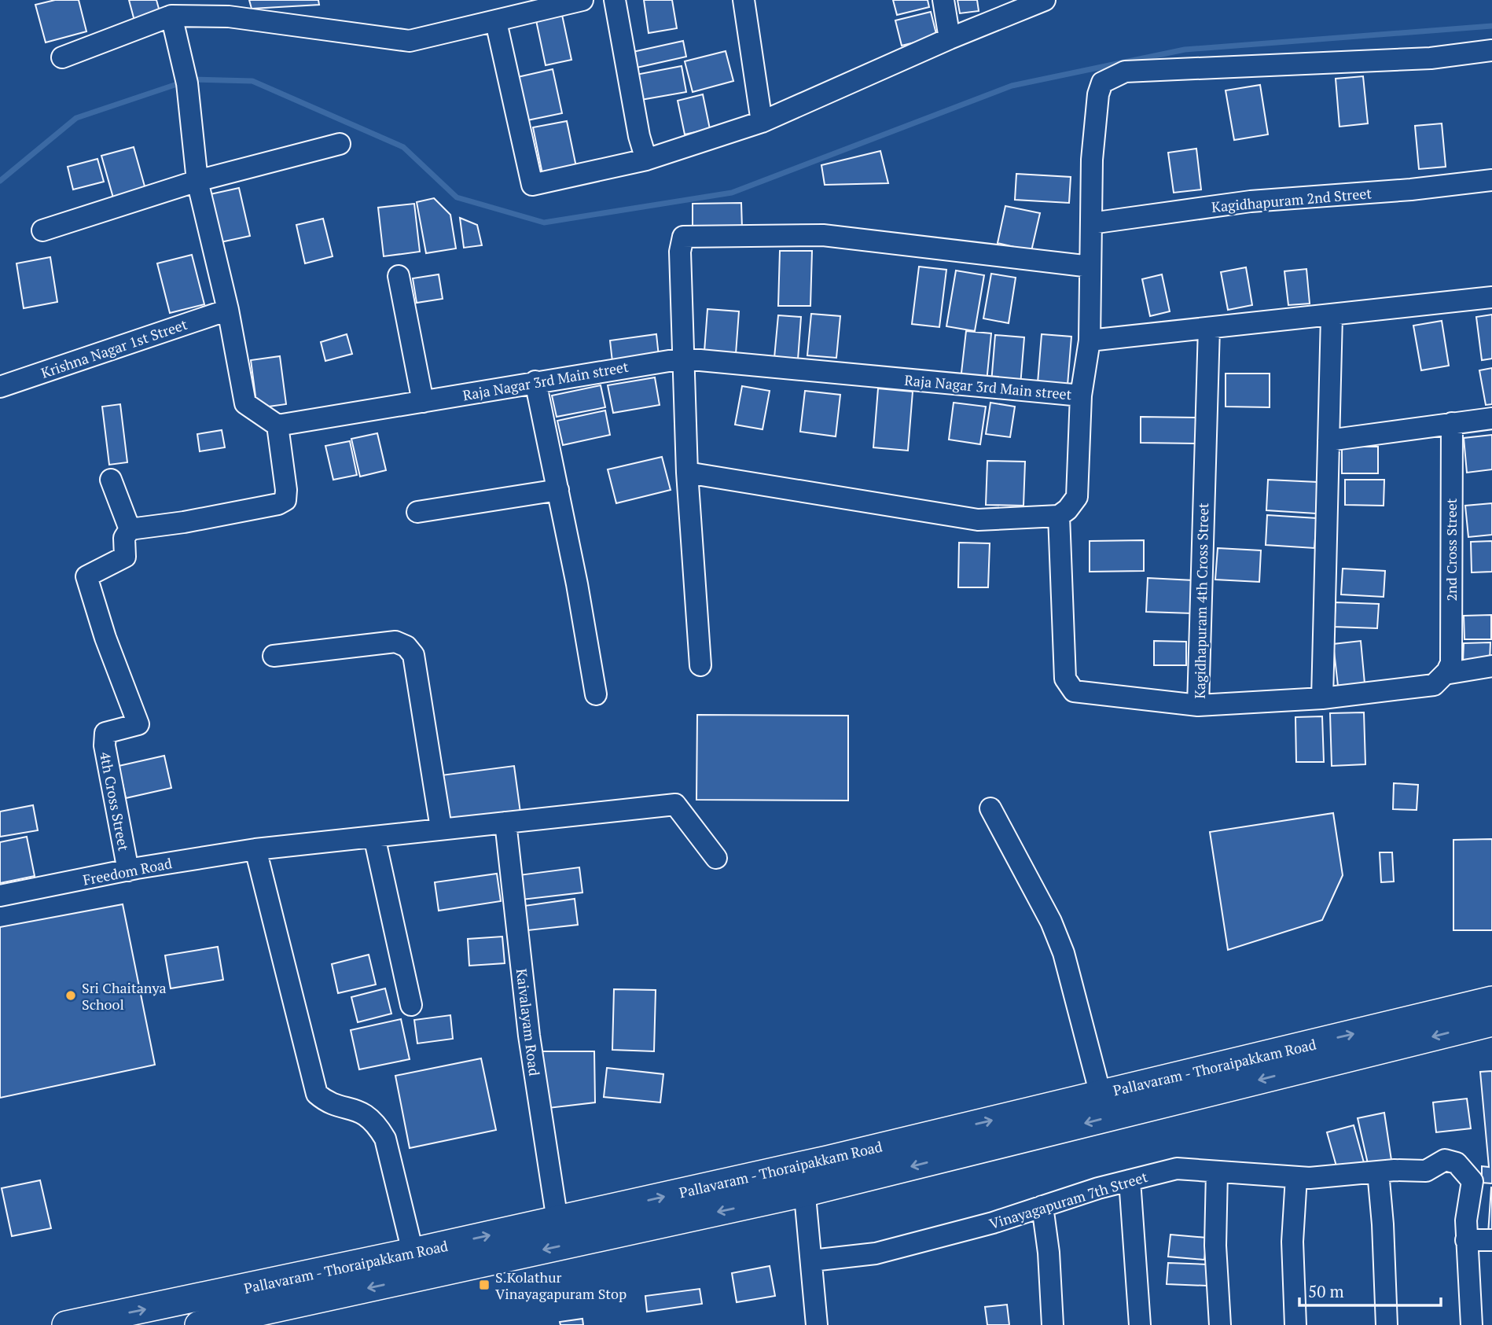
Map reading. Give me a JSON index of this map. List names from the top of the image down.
{
  "streets": {
    "main road": ["Pallavaram - Thoraipakkam Road"],
    "street": [
      "Kagidhapuram 2nd Street",
      "Krishna Nagar 1st Street",
      "Raja Nagar 3rd Main street",
      "2nd Cross Street",
      "Kagidhapuram 4th Cross Street",
      "4th Cross Street",
      "Freedom Road",
      "Kaivalayam Road",
      "Vinayagapuram 7th Street"
    ]
  },
  "crossings": [
    ["2nd Cross Street", "Kagidhapuram 4th Cross Street"],
    ["4th Cross Street", "Freedom Road"],
    ["Freedom Road", "Kaivalayam Road"],
    ["Kaivalayam Road", "Pallavaram - Thoraipakkam Road"]
  ],
  "places": {
    "other": ["Sri Chaitanya School"],
    "transit": ["S.Kolathur Vinayagapuram Stop"]
  },
  "scale_bar": "50 m"
}
